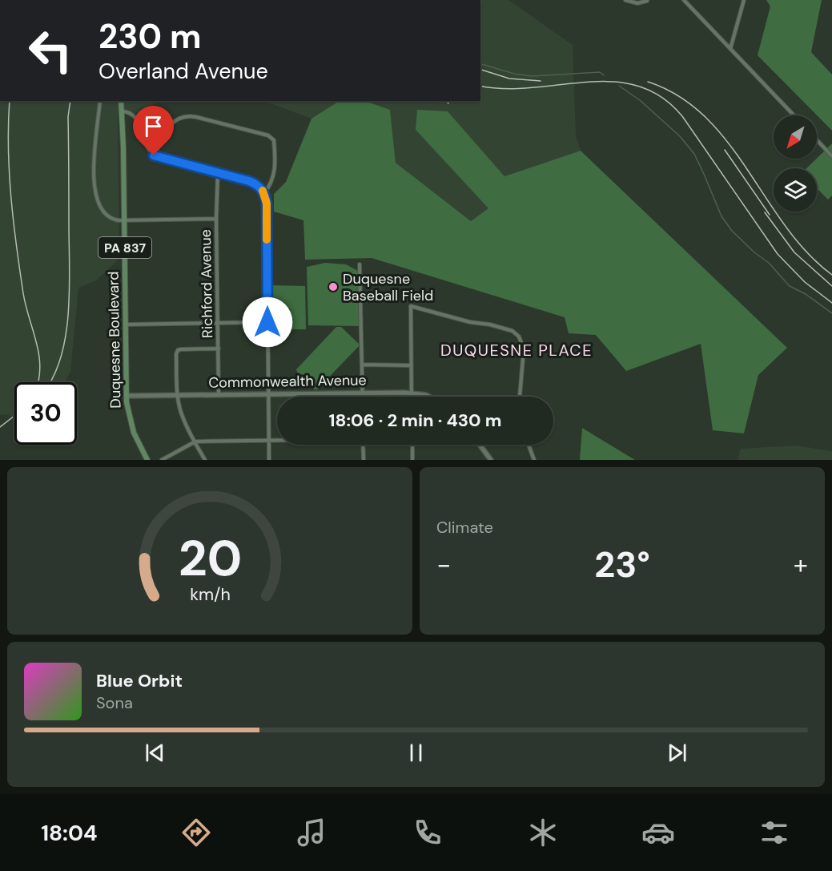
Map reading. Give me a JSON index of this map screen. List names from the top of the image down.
{
  "streets": {
    "main road": ["PA 837", "Duquesne Boulevard"],
    "street": ["Richford Avenue", "Commonwealth Avenue"]
  },
  "crossings": [
    ["Richford Avenue", "Commonwealth Avenue"],
    ["Duquesne Boulevard", "Commonwealth Avenue"]
  ],
  "districts": ["DUQUESNE PLACE"],
  "places": ["Duquesne Baseball Field"],
  "north": "bottom left",
  "page": {
    "turn": ["230 m", "Overland Avenue"],
    "limit": "30",
    "trip": "18:06 · 2 min · 430 m",
    "tile": "Climate",
    "heat": ["−", "23°", "+"],
    "song": ["Blue Orbit", "Sona"],
    "tabs": "18:04",
    "gauge": ["20", "km/h"]
  }
}
